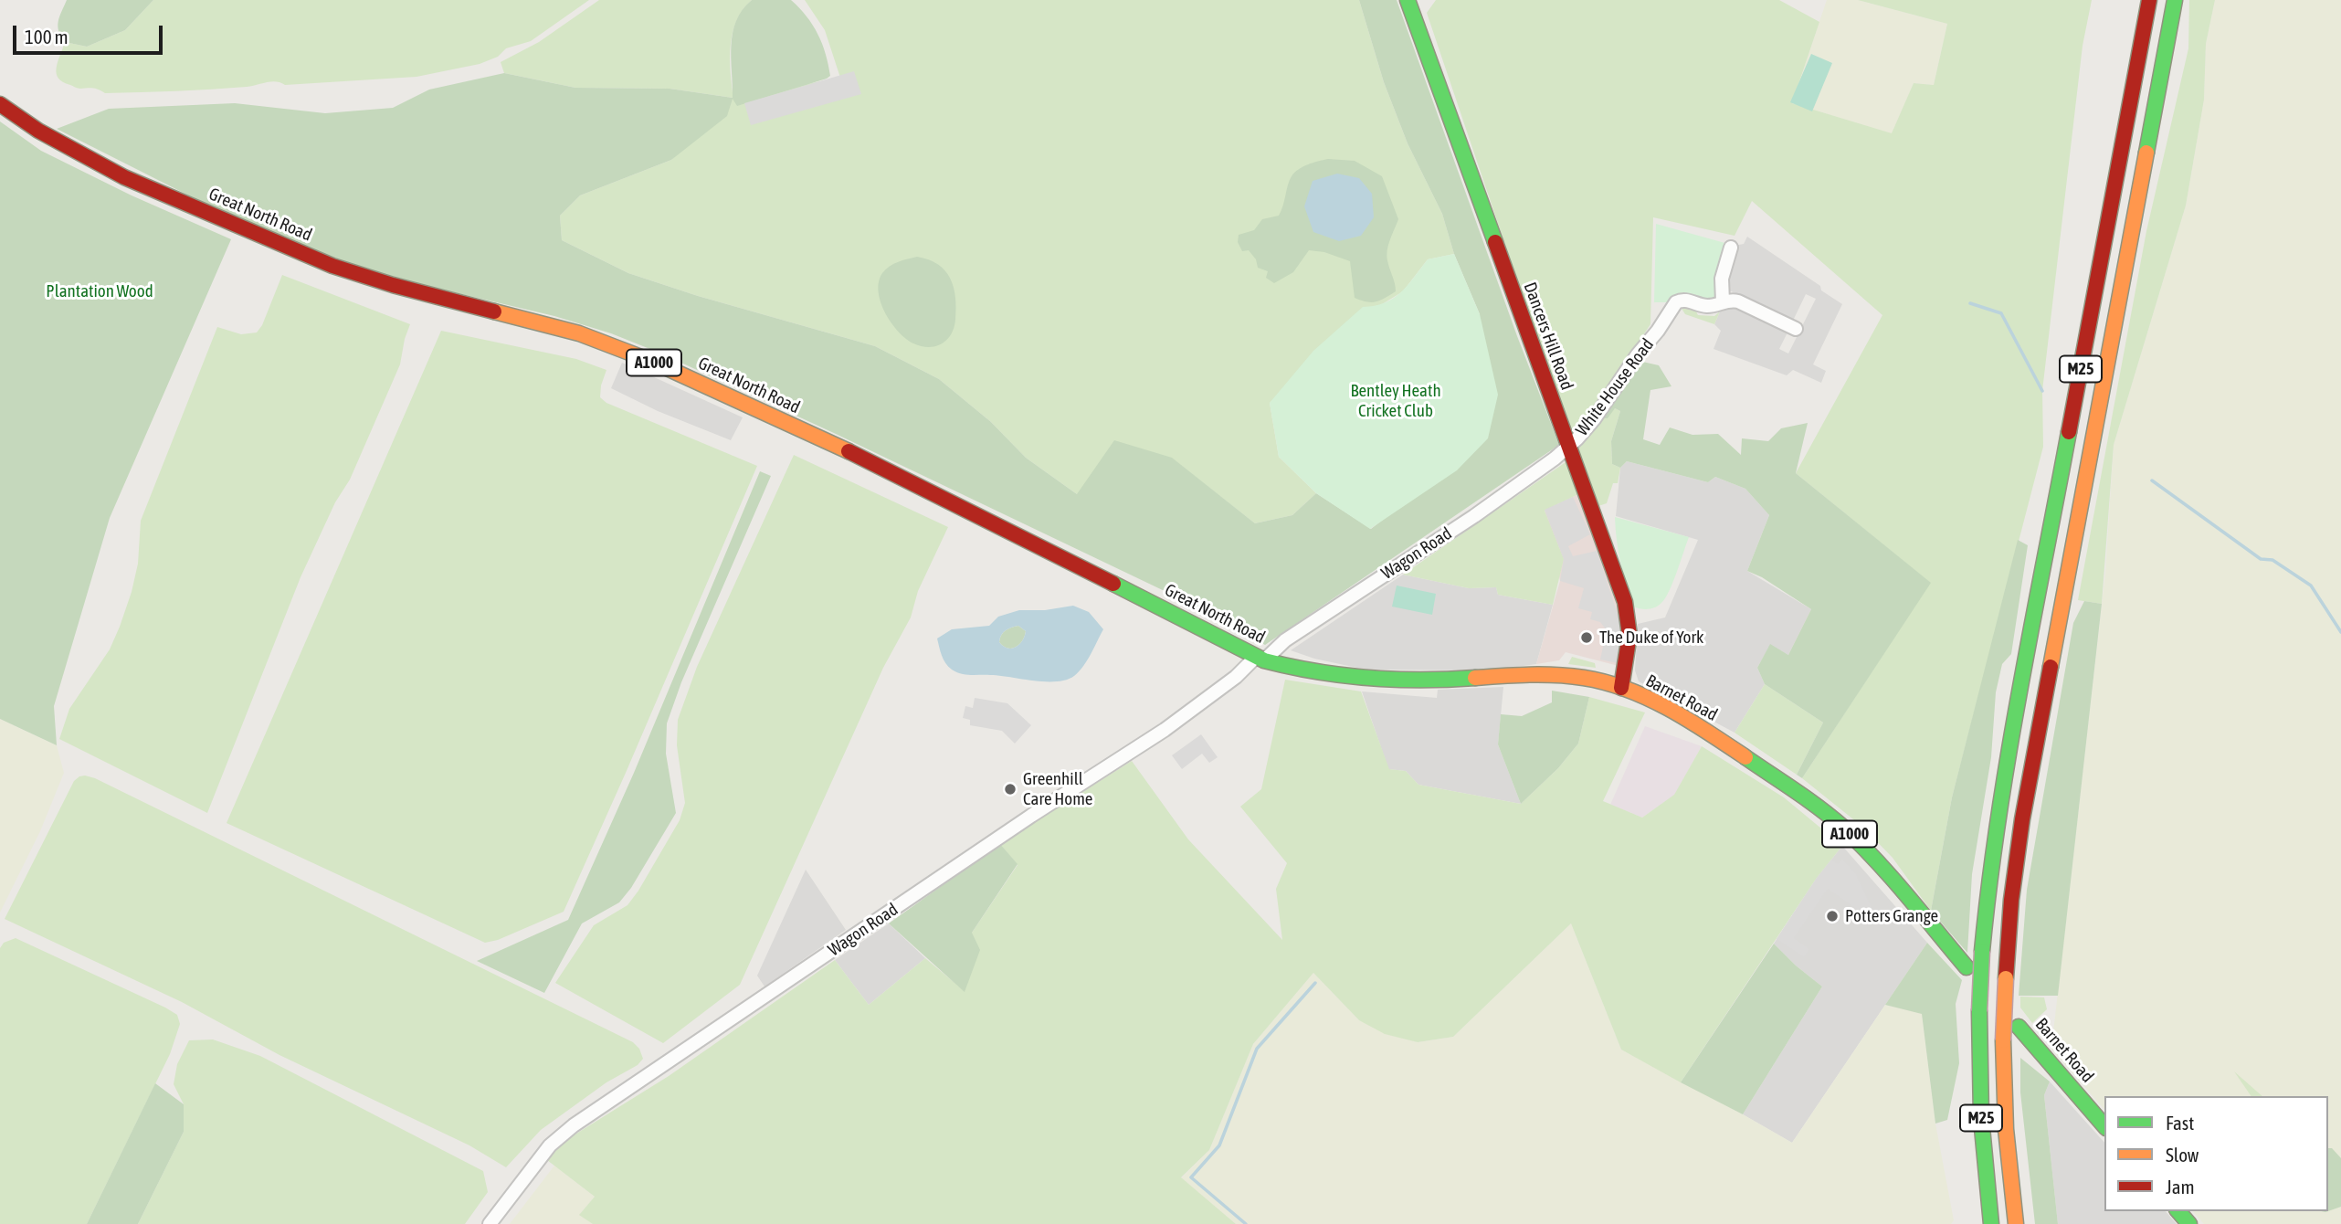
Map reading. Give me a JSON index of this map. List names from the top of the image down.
{
  "streets": {
    "main road": [
      "Great North Road",
      "Dancers Hill Road",
      "A1000",
      "M25",
      "Barnet Road"
    ],
    "street": ["White House Road", "Wagon Road"]
  },
  "crossings": [
    ["Great North Road", "Wagon Road"],
    ["Great North Road", "Barnet Road"],
    ["Dancers Hill Road", "White House Road"],
    ["Dancers Hill Road", "Wagon Road"],
    ["Dancers Hill Road", "Barnet Road"],
    ["White House Road", "Wagon Road"]
  ],
  "parks": ["Plantation Wood", "Bentley Heath Cricket Club"],
  "places": ["The Duke of York", "Greenhill Care Home", "Potters Grange"],
  "legend": ["Fast", "Slow", "Jam"],
  "scale_bar": "100 m"
}
